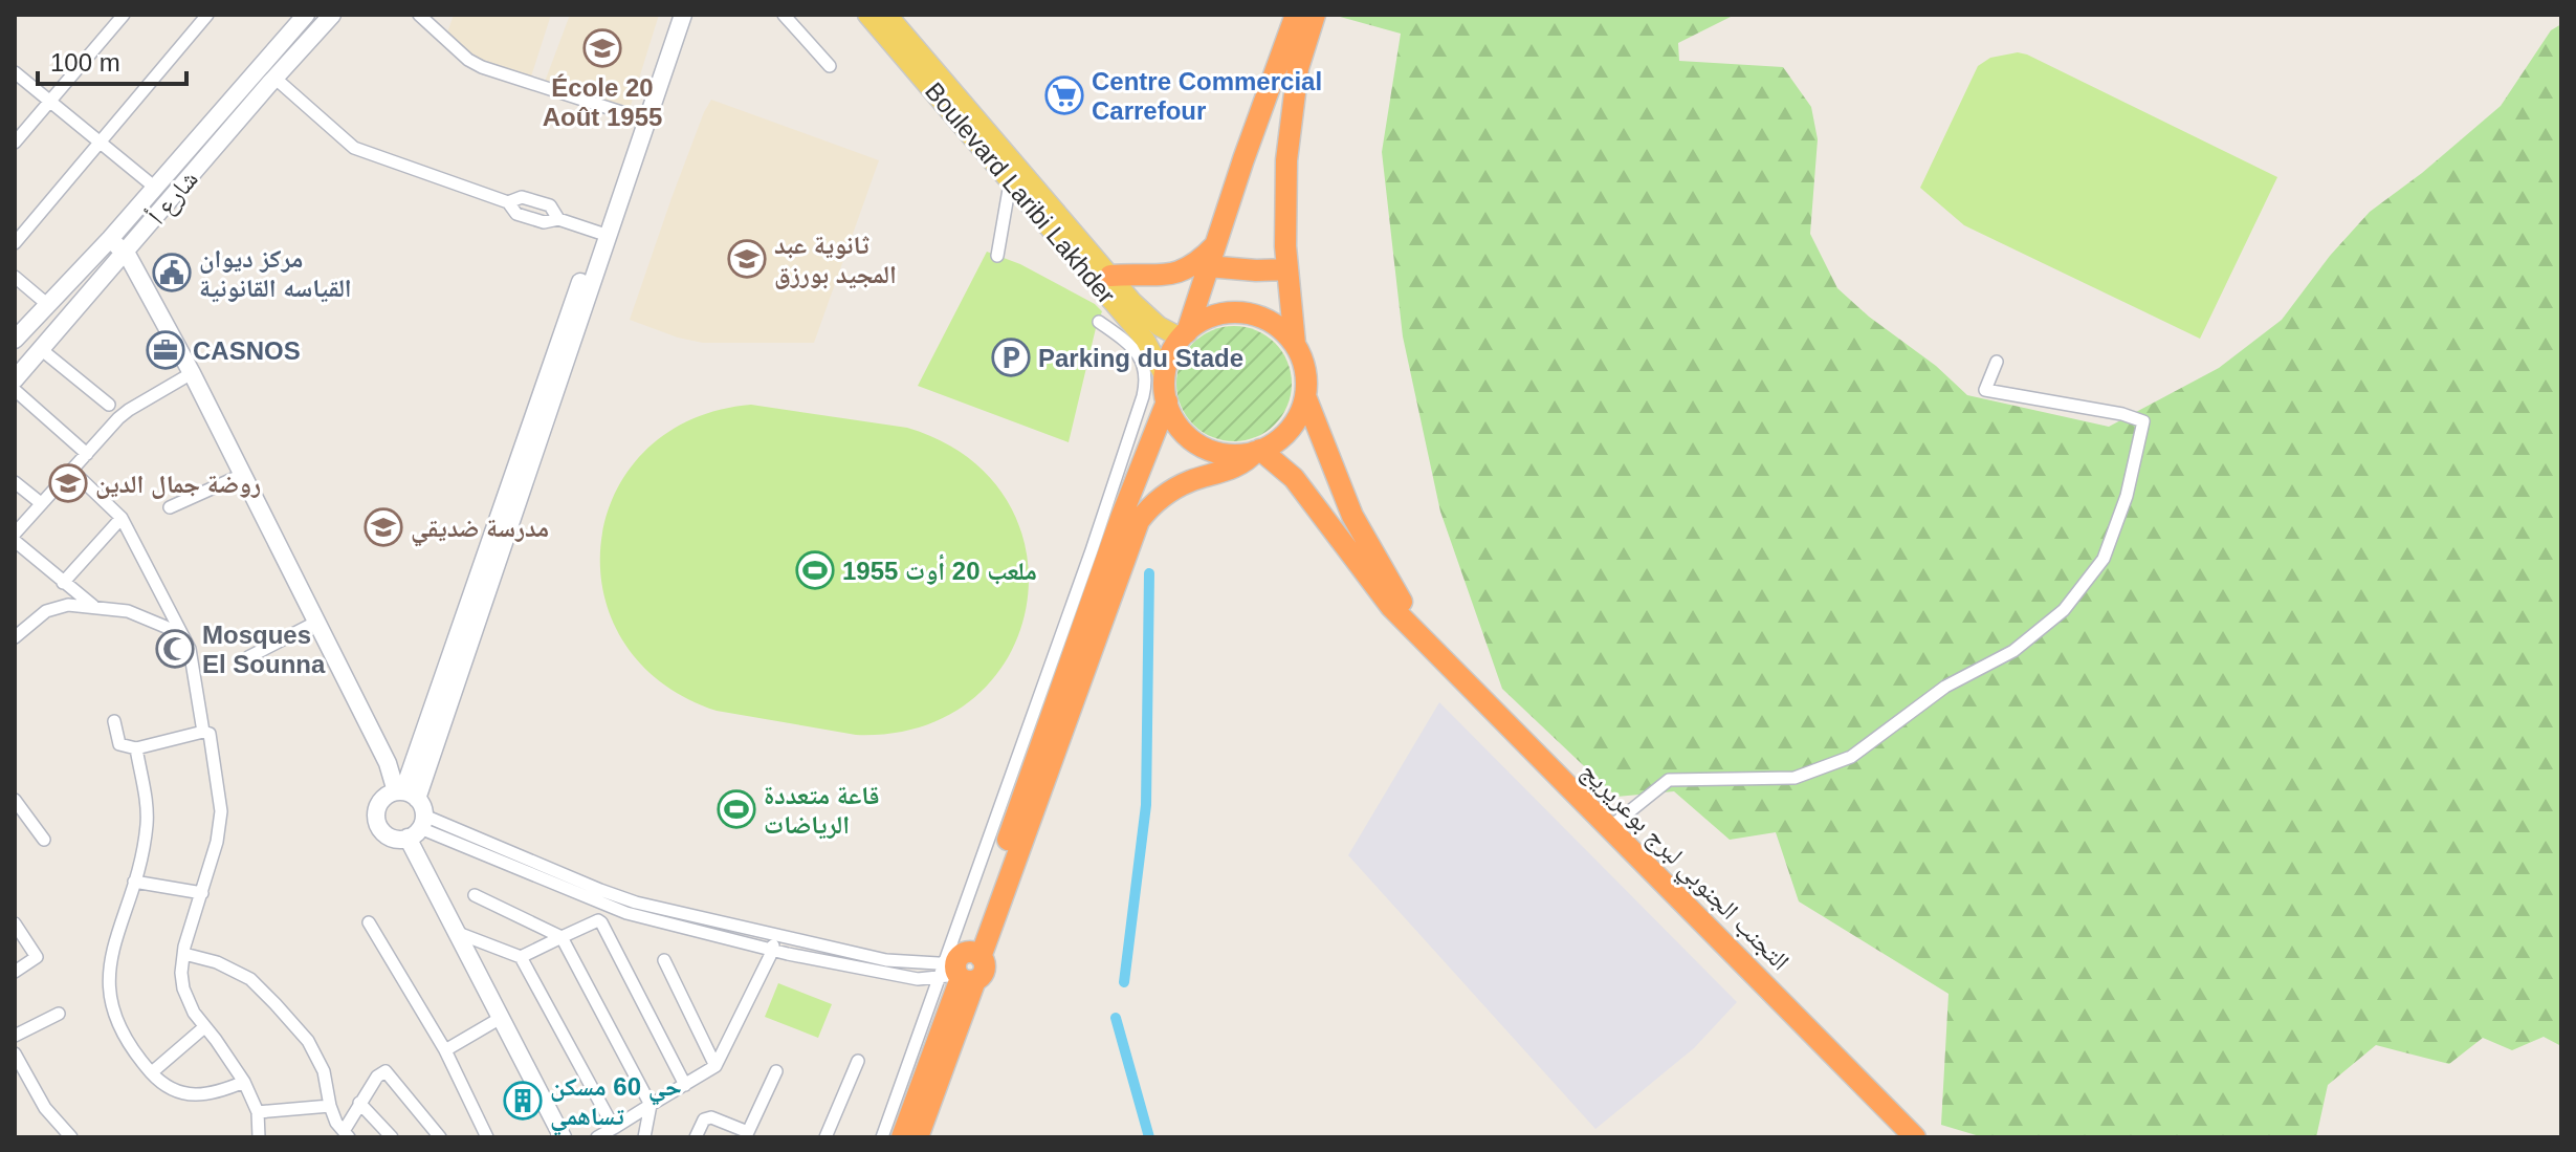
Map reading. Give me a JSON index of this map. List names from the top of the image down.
{
  "streets": {
    "highway": ["التجنب الجنوبي لبرج بوعريريج"],
    "main road": ["Boulevard Laribi Lakhder"],
    "street": ["شارع أ"]
  },
  "crossings": [
    ["Boulevard Laribi Lakhder", "التجنب الجنوبي لبرج بوعريريج"]
  ],
  "places": {
    "school or university": [
      "École 20 Août 1955",
      "ثانوية عبد المجيد بورزق",
      "روضة جمال الدين",
      "مدرسة ضديقي"
    ],
    "supermarket": ["Centre Commercial Carrefour"],
    "public building": ["مركز ديوان القياسه القانونية"],
    "office": ["CASNOS"],
    "parking": ["Parking du Stade"],
    "sports": ["ملعب 20 أوت 1955", "قاعة متعددة الرياضات"],
    "mosque": ["Mosques El Sounna"],
    "building": ["حي 60 مسكن تساهمي"]
  },
  "scale_bar": "100 m"
}
